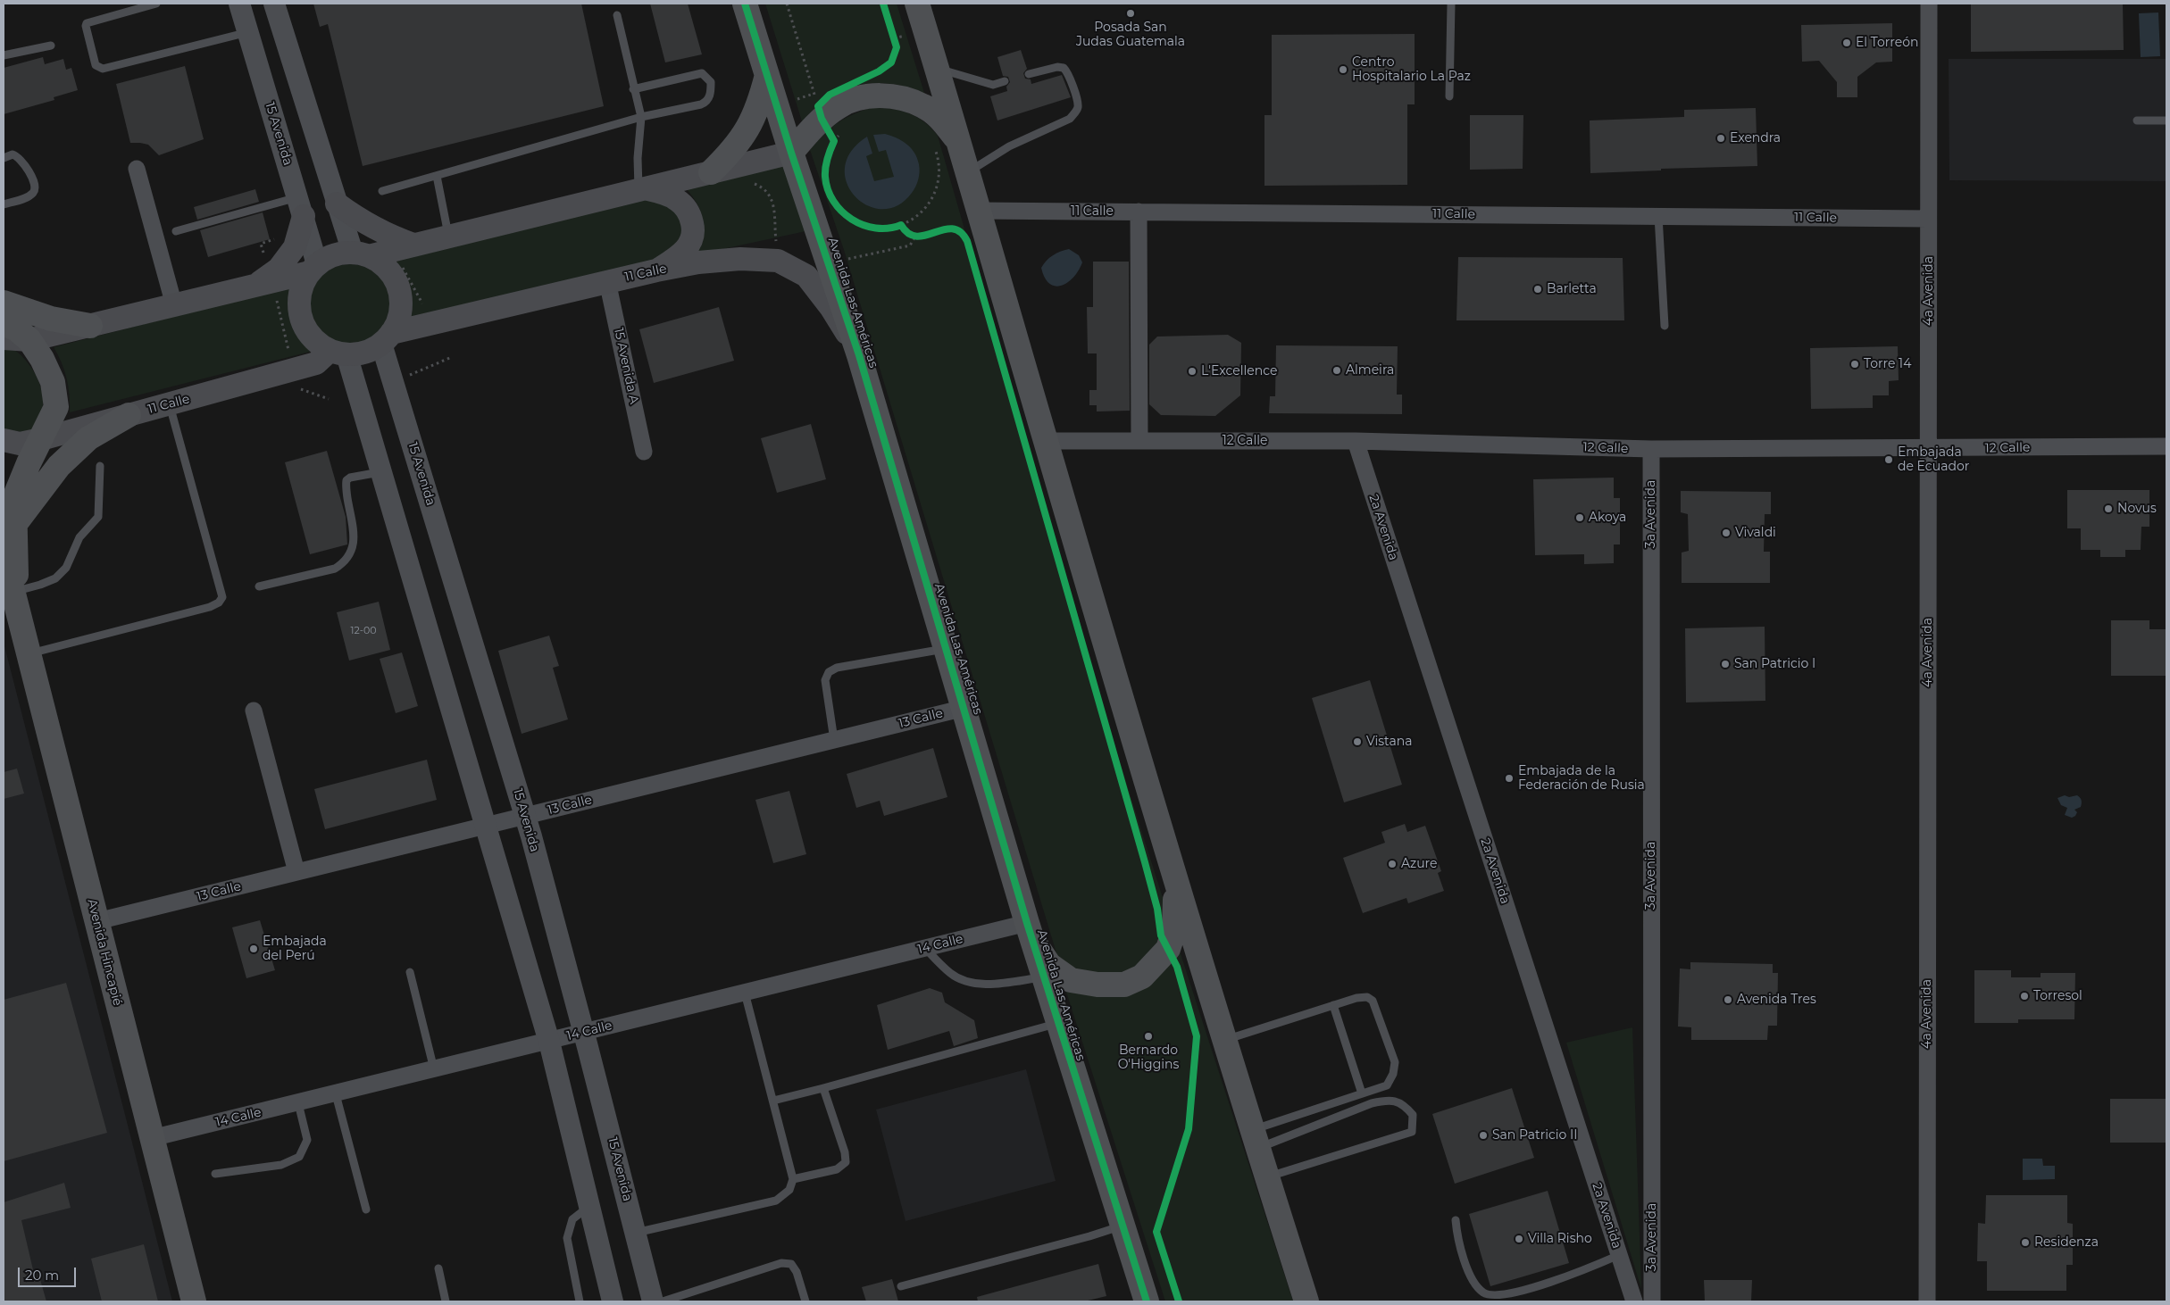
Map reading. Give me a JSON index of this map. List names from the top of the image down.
{
  "streets": {
    "main road": ["11 Calle", "Avenida Las Américas", "Avenida Hincapié"],
    "street": [
      "15 Avenida",
      "4a Avenida",
      "15 Avenida A",
      "12 Calle",
      "3a Avenida",
      "2a Avenida",
      "13 Calle",
      "14 Calle"
    ]
  },
  "crossings": [
    ["15 Avenida", "11 Calle"],
    ["15 Avenida", "13 Calle"],
    ["15 Avenida", "14 Calle"],
    ["11 Calle", "4a Avenida"],
    ["11 Calle", "Avenida Las Américas"],
    ["11 Calle", "15 Avenida A"],
    ["11 Calle", "Avenida Hincapié"],
    ["4a Avenida", "12 Calle"],
    ["Avenida Las Américas", "13 Calle"],
    ["Avenida Las Américas", "14 Calle"],
    ["12 Calle", "3a Avenida"],
    ["12 Calle", "2a Avenida"],
    ["13 Calle", "Avenida Hincapié"],
    ["14 Calle", "Avenida Hincapié"]
  ],
  "places": [
    "Posada San Judas Guatemala",
    "El Torreón",
    "Centro Hospitalario La Paz",
    "Exendra",
    "Barletta",
    "Torre 14",
    "Almeira",
    "L'Excellence",
    "Embajada de Ecuador",
    "Novus",
    "Akoya",
    "Vivaldi",
    "San Patricio I",
    "Vistana",
    "Embajada de la Federación de Rusia",
    "Azure",
    "Embajada del Perú",
    "Torresol",
    "Avenida Tres",
    "Bernardo O'Higgins",
    "San Patricio II",
    "Villa Risho",
    "Residenza"
  ],
  "house_numbers": ["12-00"],
  "scale_bar": "20 m"
}
